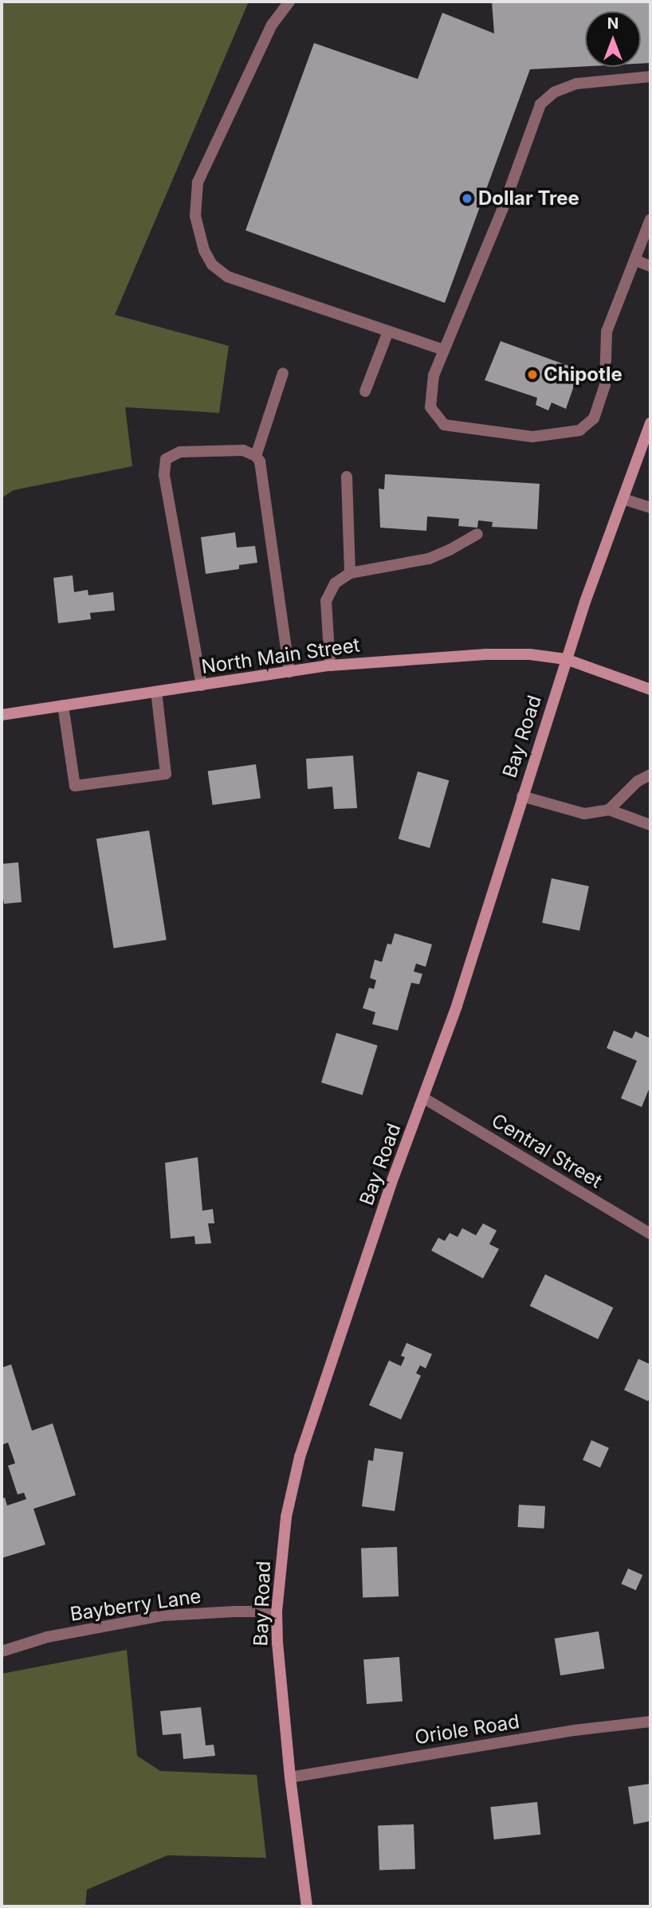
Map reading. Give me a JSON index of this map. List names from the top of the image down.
{
  "streets": {
    "main road": ["North Main Street", "Bay Road"],
    "street": ["Central Street", "Bayberry Lane", "Oriole Road"]
  },
  "crossings": [
    ["North Main Street", "Bay Road"],
    ["Bay Road", "Central Street"],
    ["Bay Road", "Bayberry Lane"],
    ["Bay Road", "Oriole Road"]
  ],
  "places": ["Dollar Tree", "Chipotle"],
  "north": "top"
}
